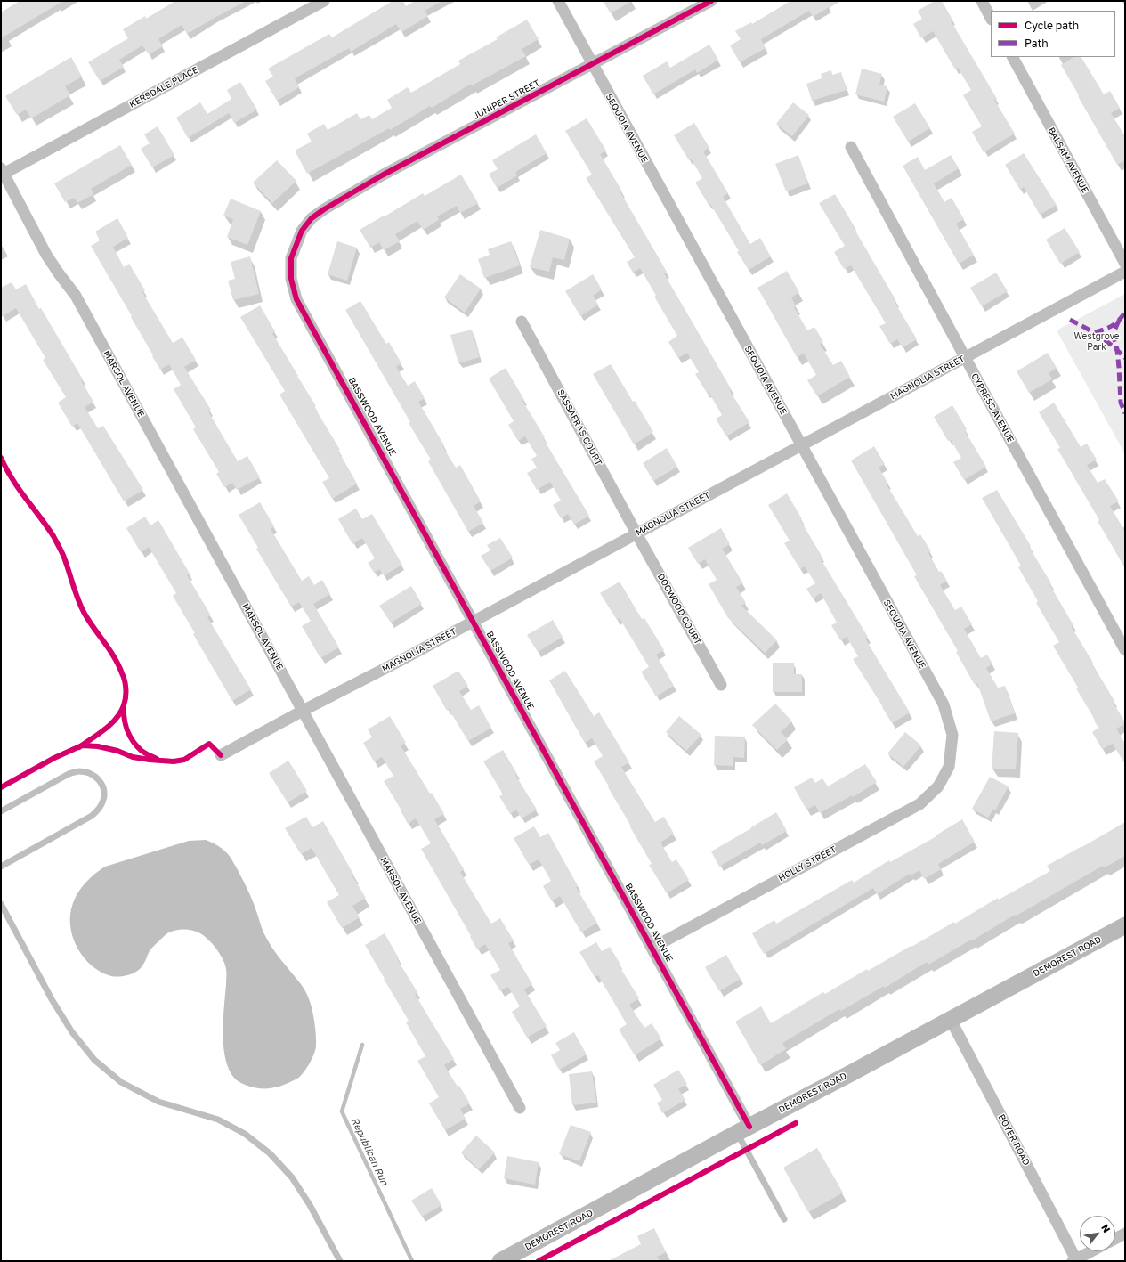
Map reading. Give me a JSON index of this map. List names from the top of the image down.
{
  "streets": {
    "street": [
      "KERSDALE PLACE",
      "JUNIPER STREET",
      "SEQUOIA AVENUE",
      "BALSAM AVENUE",
      "MAGNOLIA STREET",
      "MARSOL AVENUE",
      "CYPRESS AVENUE",
      "BASSWOOD AVENUE",
      "SASSAFRAS COURT",
      "DOGWOOD COURT",
      "HOLLY STREET",
      "DEMOREST ROAD",
      "BOYER ROAD"
    ]
  },
  "crossings": [
    ["KERSDALE PLACE", "MARSOL AVENUE"],
    ["JUNIPER STREET", "SEQUOIA AVENUE"],
    ["JUNIPER STREET", "BASSWOOD AVENUE"],
    ["SEQUOIA AVENUE", "MAGNOLIA STREET"],
    ["SEQUOIA AVENUE", "HOLLY STREET"],
    ["MAGNOLIA STREET", "MARSOL AVENUE"],
    ["MAGNOLIA STREET", "CYPRESS AVENUE"],
    ["MAGNOLIA STREET", "BASSWOOD AVENUE"],
    ["MAGNOLIA STREET", "SASSAFRAS COURT"],
    ["MAGNOLIA STREET", "DOGWOOD COURT"],
    ["BASSWOOD AVENUE", "HOLLY STREET"],
    ["BASSWOOD AVENUE", "DEMOREST ROAD"],
    ["SASSAFRAS COURT", "DOGWOOD COURT"],
    ["DEMOREST ROAD", "BOYER ROAD"]
  ],
  "water": ["Republican Run"],
  "parks": ["Westgrove Park"],
  "legend": ["Cycle path", "Path"],
  "north": "top right"
}
